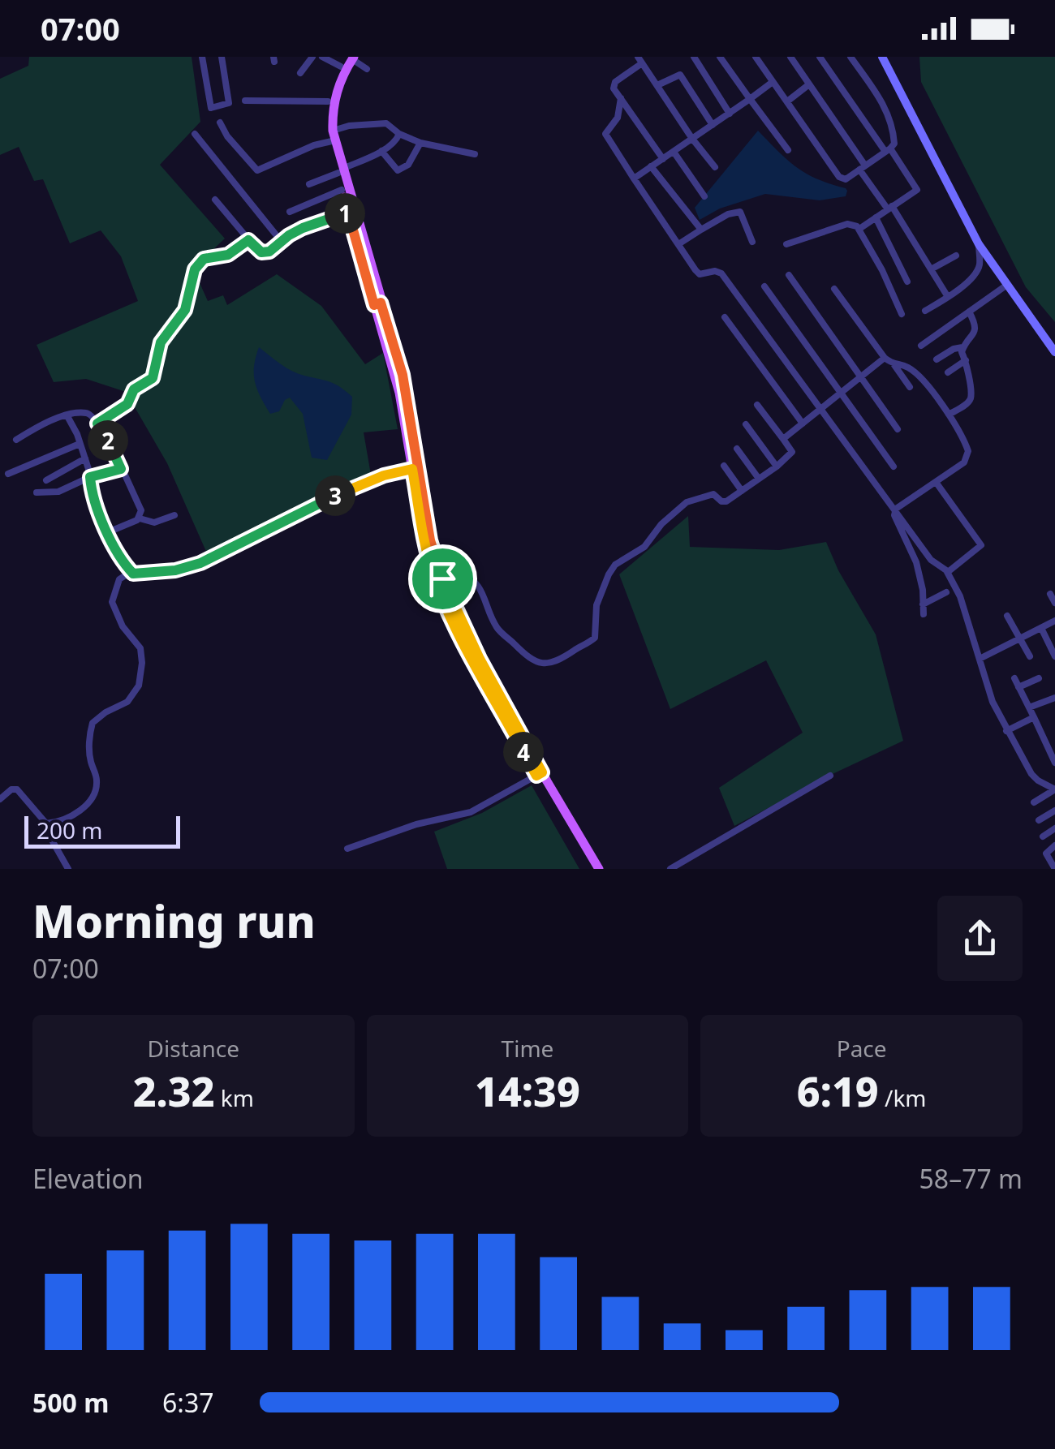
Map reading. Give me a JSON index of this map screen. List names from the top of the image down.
{
  "scale_bar": "200 m",
  "page": {
    "status": "07:00",
    "pins": [
      "1",
      "2",
      "3",
      "4"
    ],
    "scale": "200 m",
    "heading": ["Morning run", "07:00"],
    "stats": [
      ["Distance", "2.32 km"],
      ["Time", "14:39"],
      ["Pace", "6:19 /km"]
    ],
    "chart": ["Elevation", "58–77 m"],
    "list": [
      {
        "name": "500 m",
        "note": "6:37"
      }
    ]
  }
}
